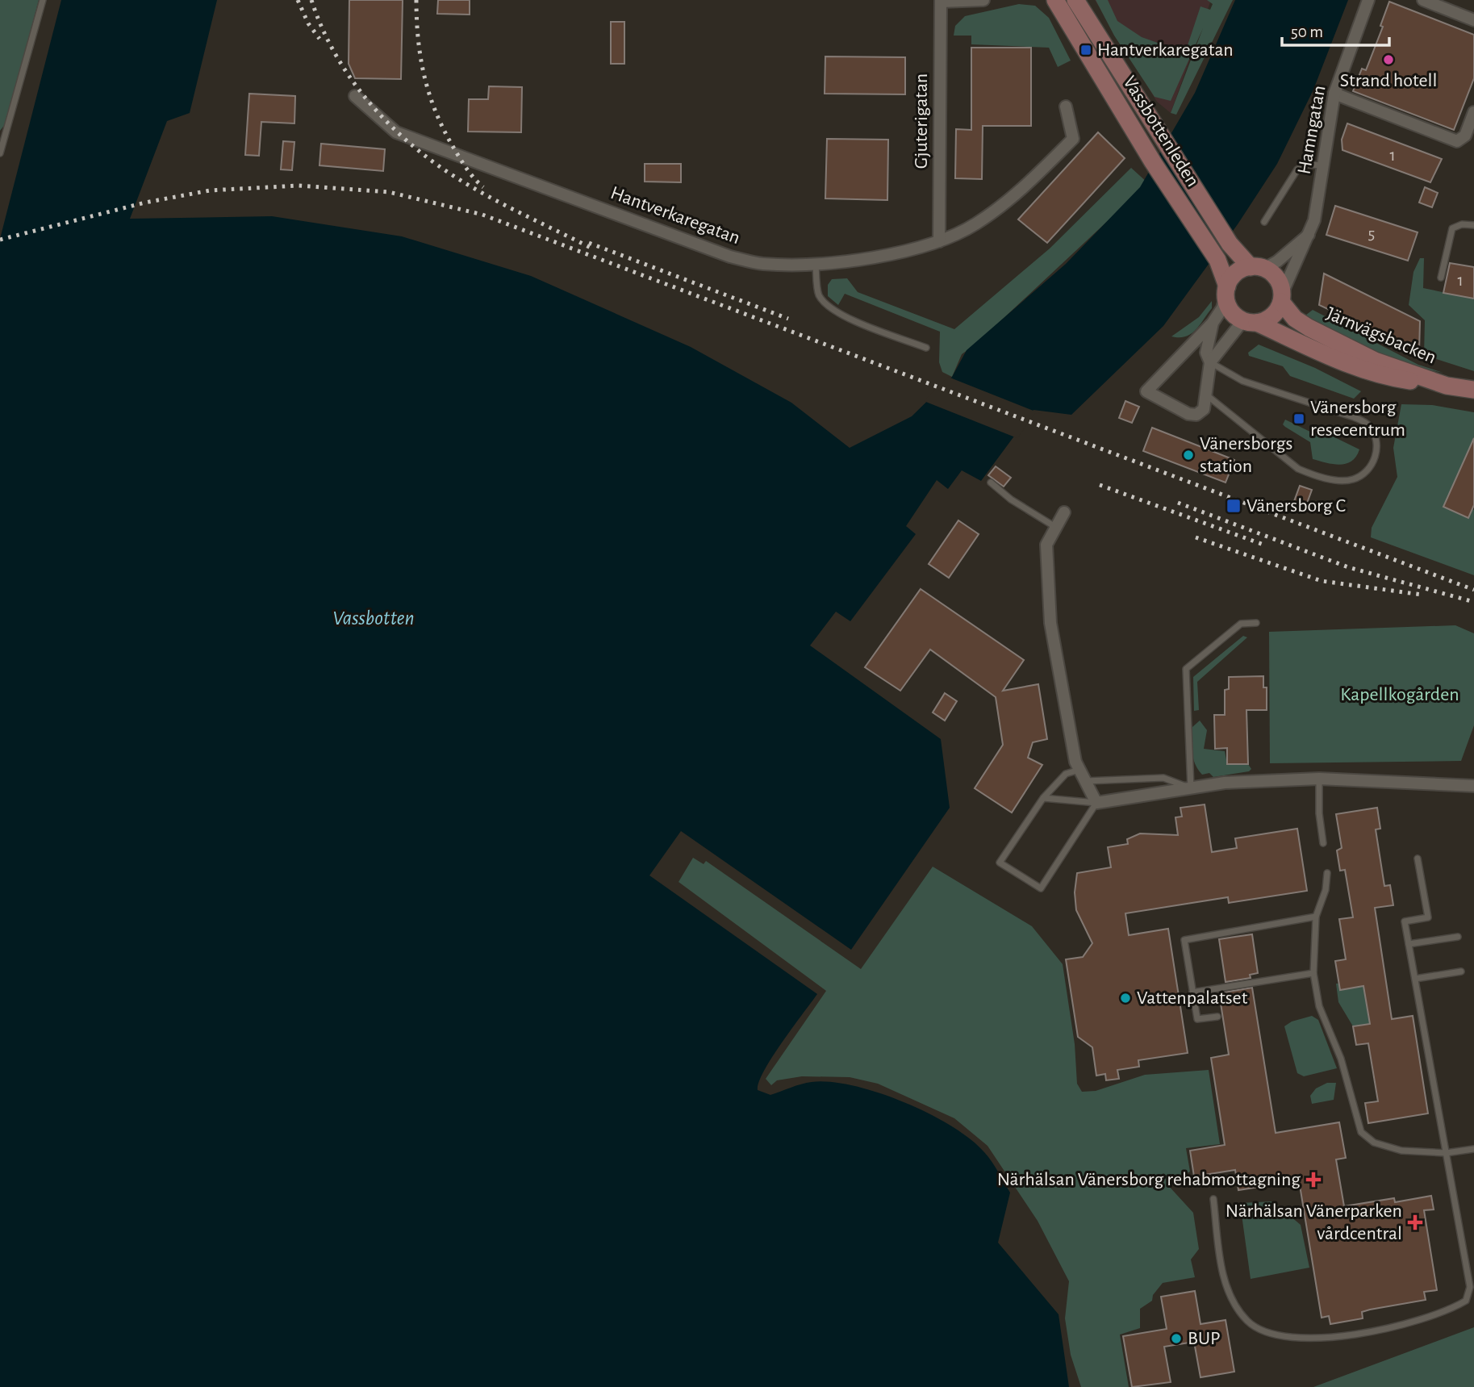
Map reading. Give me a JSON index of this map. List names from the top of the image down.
{
  "streets": {
    "main road": ["Vassbottenleden", "Järnvägsbacken"],
    "street": ["Gjuterigatan", "Hamngatan", "Hantverkaregatan"]
  },
  "crossings": [
    ["Gjuterigatan", "Hantverkaregatan"],
    ["Hamngatan", "Vassbottenleden"],
    ["Hamngatan", "Järnvägsbacken"],
    ["Vassbottenleden", "Järnvägsbacken"]
  ],
  "water": ["Vassbotten"],
  "parks": ["Kapellkogården"],
  "places": {
    "transit": ["Hantverkaregatan", "Vänersborg resecentrum", "Vänersborg C"],
    "other": [
      "Strand hotell",
      "Vänersborgs station",
      "Vattenpalatset",
      "BUP"
    ],
    "health": ["Närhälsan Vänersborg rehabmottagning", "Närhälsan Vänerparken vårdcentral"]
  },
  "house_numbers": ["1", "5", "1"],
  "scale_bar": "50 m"
}
